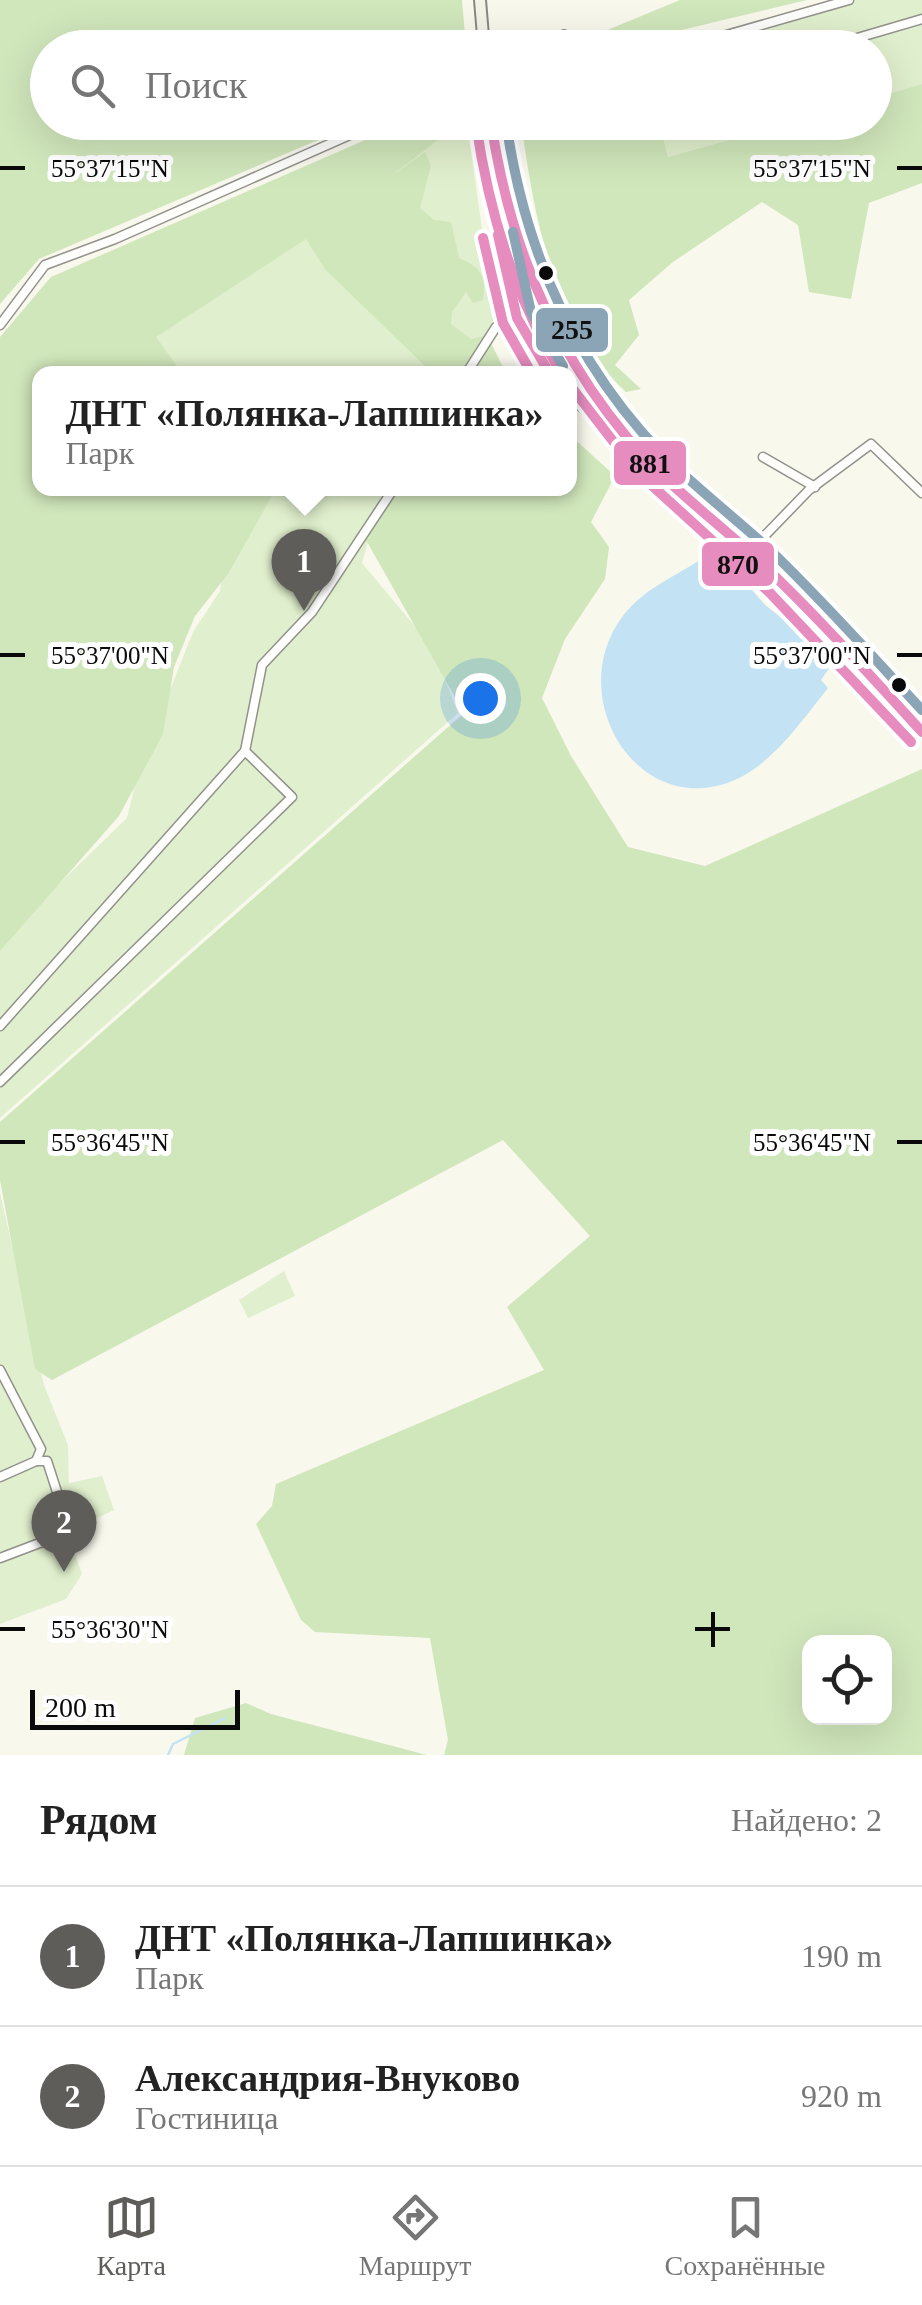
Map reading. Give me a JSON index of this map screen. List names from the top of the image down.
{
  "lines": ["transit line 881", "transit line 870", "transit line 255"],
  "scale_bar": "200 m",
  "page": {
    "search": "Поиск",
    "popup": ["ДНТ «Полянка-Лапшинка»", "Парк"],
    "pins": ["1", "2"],
    "scale": "200 m",
    "heading": ["Рядом", "Найдено: 2"],
    "list": [
      {
        "mark": "1",
        "name": "ДНТ «Полянка-Лапшинка»",
        "note": "Парк",
        "value": "190 m"
      },
      {
        "mark": "2",
        "name": "Александрия-Внуково",
        "note": "Гостиница",
        "value": "920 m"
      }
    ],
    "nav": ["Карта", "Маршрут", "Сохранённые"]
  },
  "coordinates": [
    "55°37'15\"N",
    "55°37'00\"N",
    "55°36'45\"N",
    "55°36'30\"N"
  ]
}
